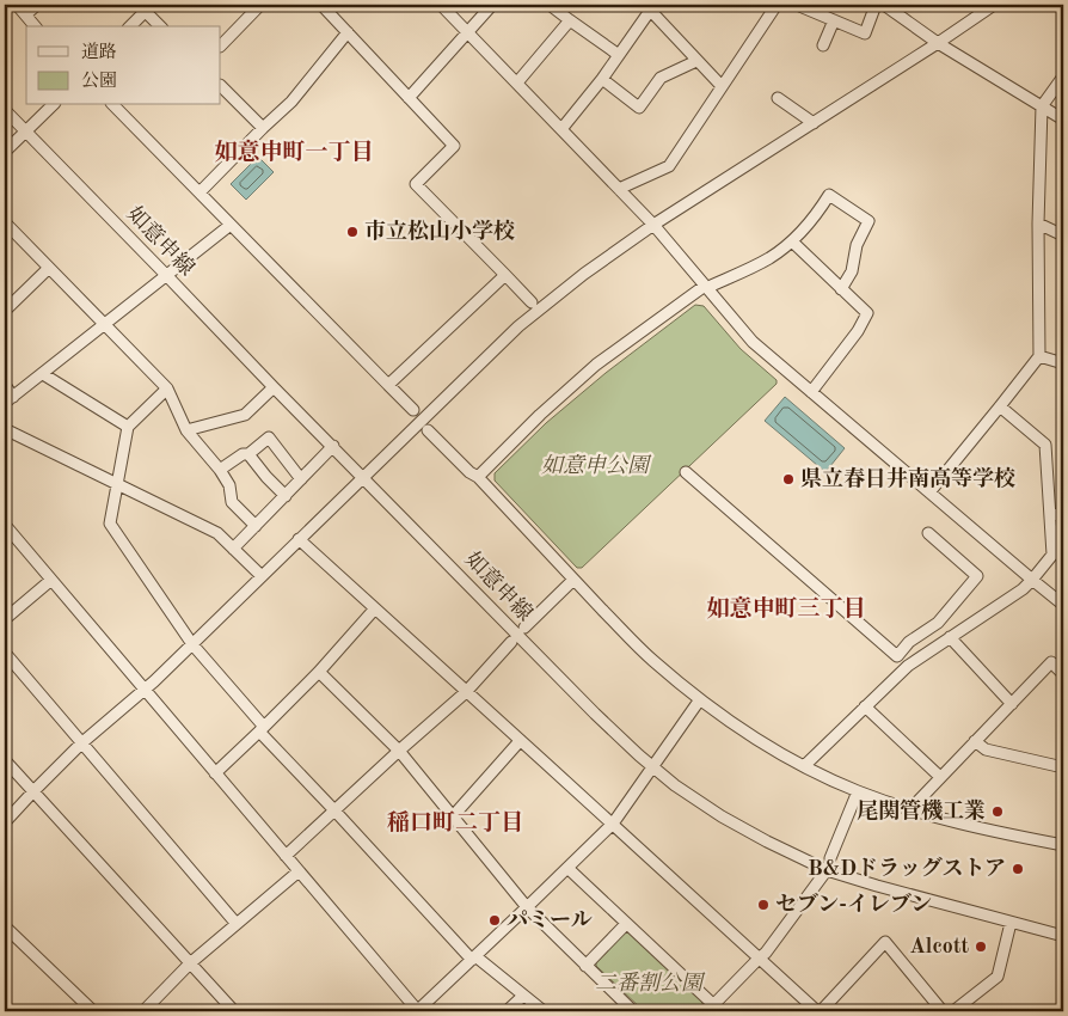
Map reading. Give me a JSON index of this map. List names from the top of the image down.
{
  "streets": {
    "street": ["如意申線"]
  },
  "districts": ["如意申町一丁目", "如意申町三丁目", "稲口町二丁目"],
  "parks": ["如意申公園", "二番割公園"],
  "places": [
    "市立松山小学校",
    "県立春日井南高等学校",
    "尾関管機工業",
    "B&Dドラッグストア",
    "セブン-イレブン",
    "パミール",
    "Alcott"
  ],
  "legend": ["道路", "公園"]
}
